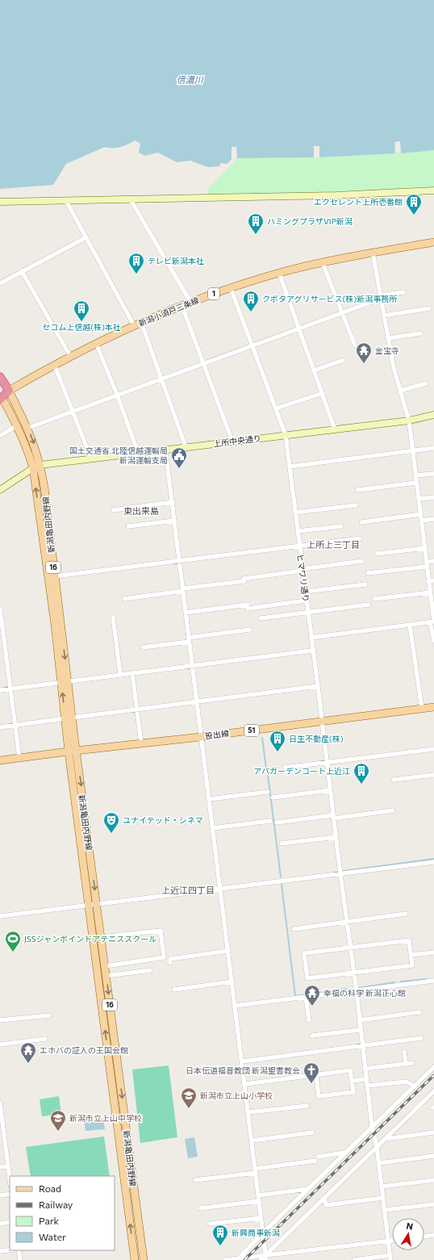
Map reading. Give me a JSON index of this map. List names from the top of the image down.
{
  "streets": {
    "main road": [
      "1",
      "新潟小須戸三条線",
      "新潟亀田内野線",
      "16",
      "51",
      "笹出線"
    ],
    "street": ["上所中央通り", "ヒマワリ通り"]
  },
  "crossings": [
    ["新潟小須戸三条線", "新潟亀田内野線"],
    ["新潟小須戸三条線", "ヒマワリ通り"],
    ["上所中央通り", "新潟亀田内野線"],
    ["上所中央通り", "ヒマワリ通り"],
    ["新潟亀田内野線", "笹出線"],
    ["ヒマワリ通り", "笹出線"]
  ],
  "districts": ["東出来島", "上所上三丁目", "上近江四丁目"],
  "water": ["信濃川"],
  "places": {
    "building": [
      "エクセレント上所壱番館",
      "ハミングプラザVIP新潟",
      "テレビ新潟本社",
      "クボタアグリサービス(株)新潟事務所",
      "セコム上信越(株)本社",
      "日生不動産(株)",
      "アパガーデンコート上近江",
      "新興商事新潟"
    ],
    "temple": ["金宝寺", "幸福の科学 新潟正心館", "エホバの証人の王国会館"],
    "public building": ["国土交通省 北陸信越運輸局 新潟運輸支局"],
    "theatre": ["ユナイテッド・シネマ"],
    "sports": ["JSSジャンボインドアテニススクール"],
    "church": ["日本伝道福音教団 新潟聖書教会"],
    "school or university": ["新潟市立上山小学校", "新潟市立上山中学校"]
  },
  "legend": [
    "Road",
    "Railway",
    "Park",
    "Water"
  ],
  "north": "top"
}
